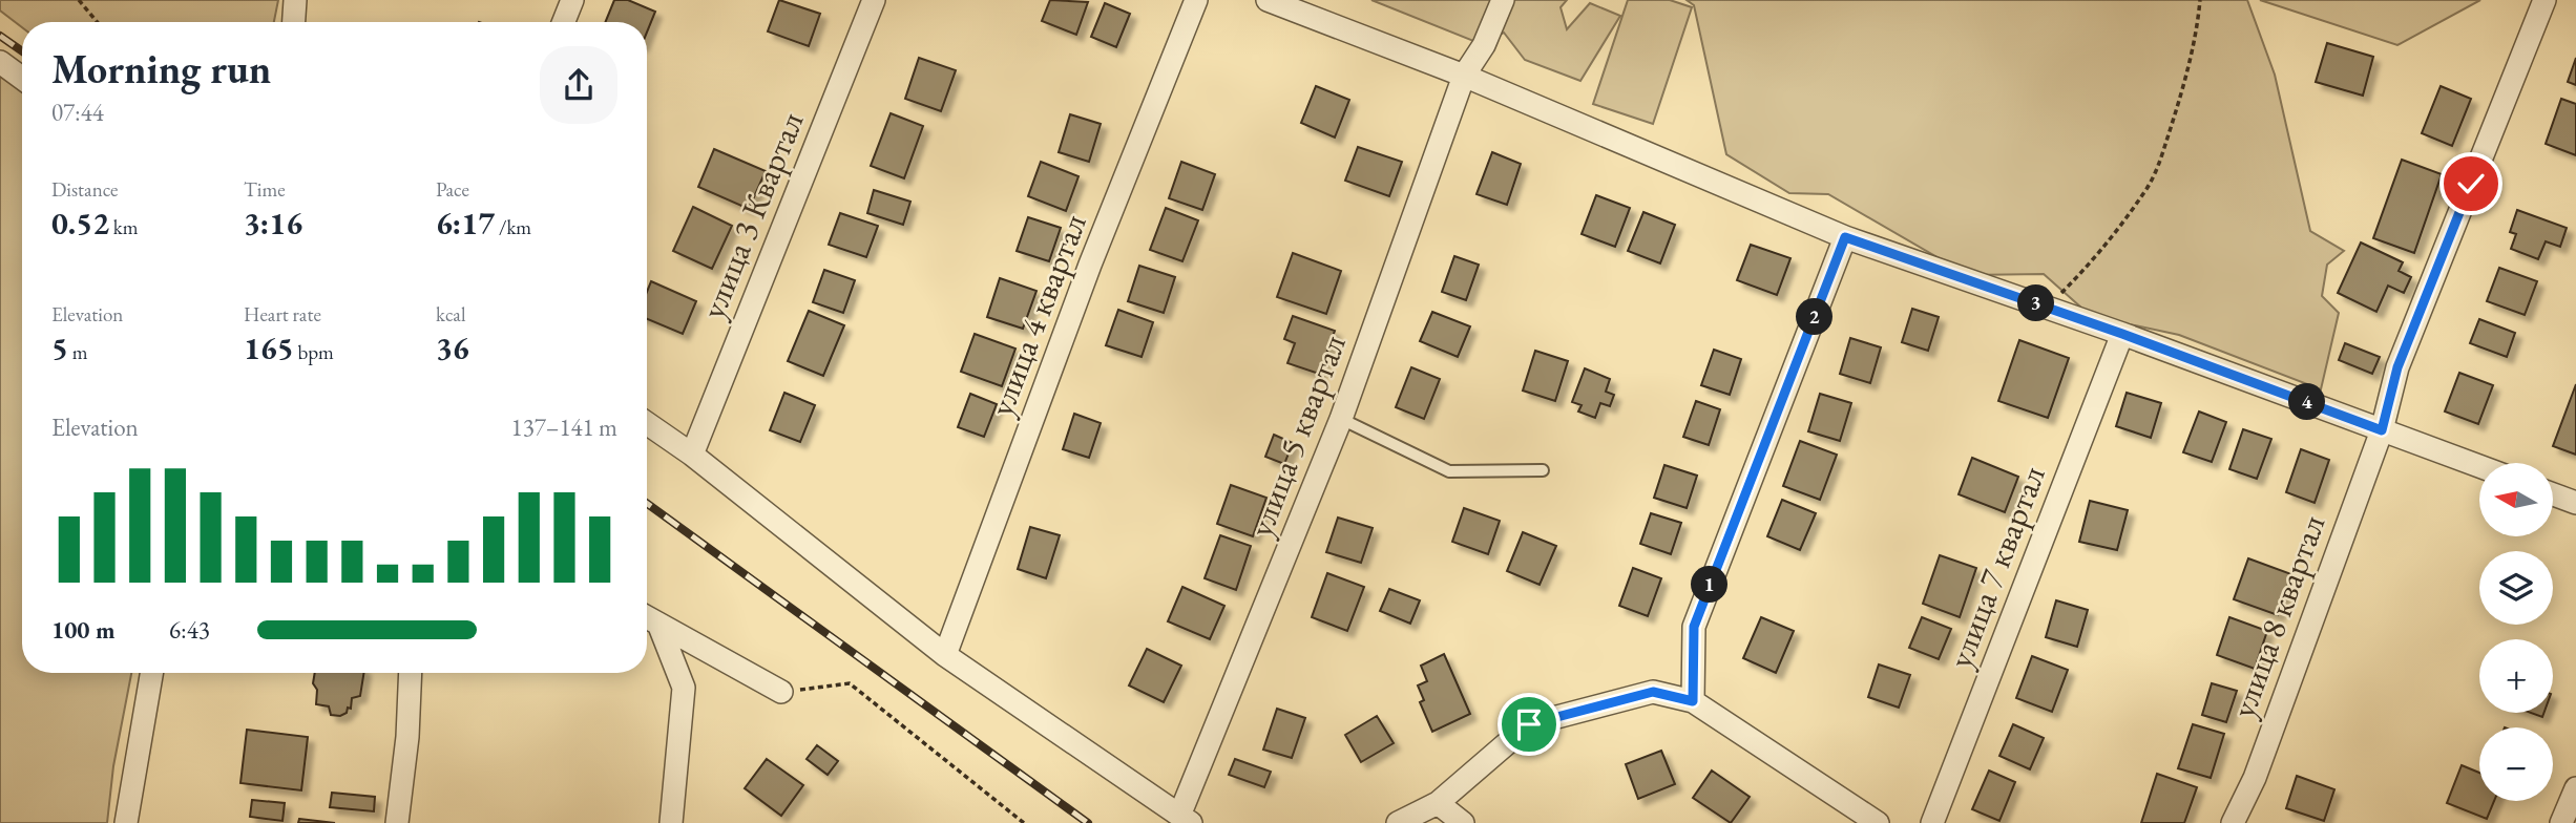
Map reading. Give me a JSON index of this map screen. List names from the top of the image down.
{
  "streets": {
    "street": [
      "улица 3 Квартал",
      "улица 4 квартал",
      "улица 5 квартал",
      "улица 7 квартал",
      "улица 8 квартал"
    ]
  },
  "north": "left",
  "page": {
    "heading": ["Morning run", "07:44"],
    "stats": [
      ["Distance", "0.52 km"],
      ["Time", "3:16"],
      ["Pace", "6:17 /km"],
      ["Elevation", "5 m"],
      ["Heart rate", "165 bpm"],
      ["kcal", "36"]
    ],
    "pins": [
      "3",
      "2",
      "4",
      "1"
    ],
    "chart": ["Elevation", "137–141 m"],
    "map_buttons": ["+", "−"],
    "list": [
      {
        "name": "100 m",
        "note": "6:43"
      }
    ]
  }
}
